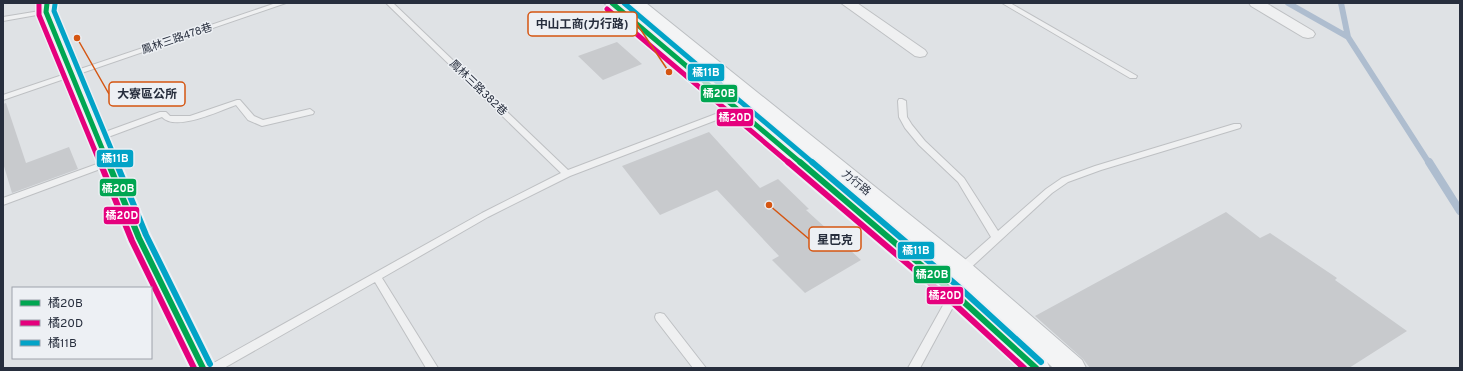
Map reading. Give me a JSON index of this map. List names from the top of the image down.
{
  "streets": {
    "main road": ["力行路"],
    "lane": ["鳳林三路478巷", "鳳林三路382巷"]
  },
  "places": ["大寮區公所", "中山工商(力行路)", "星巴克"],
  "lines": ["transit line 橘20B", "transit line 橘20D", "transit line 橘11B"],
  "legend": ["橘20B", "橘20D", "橘11B"]
}
